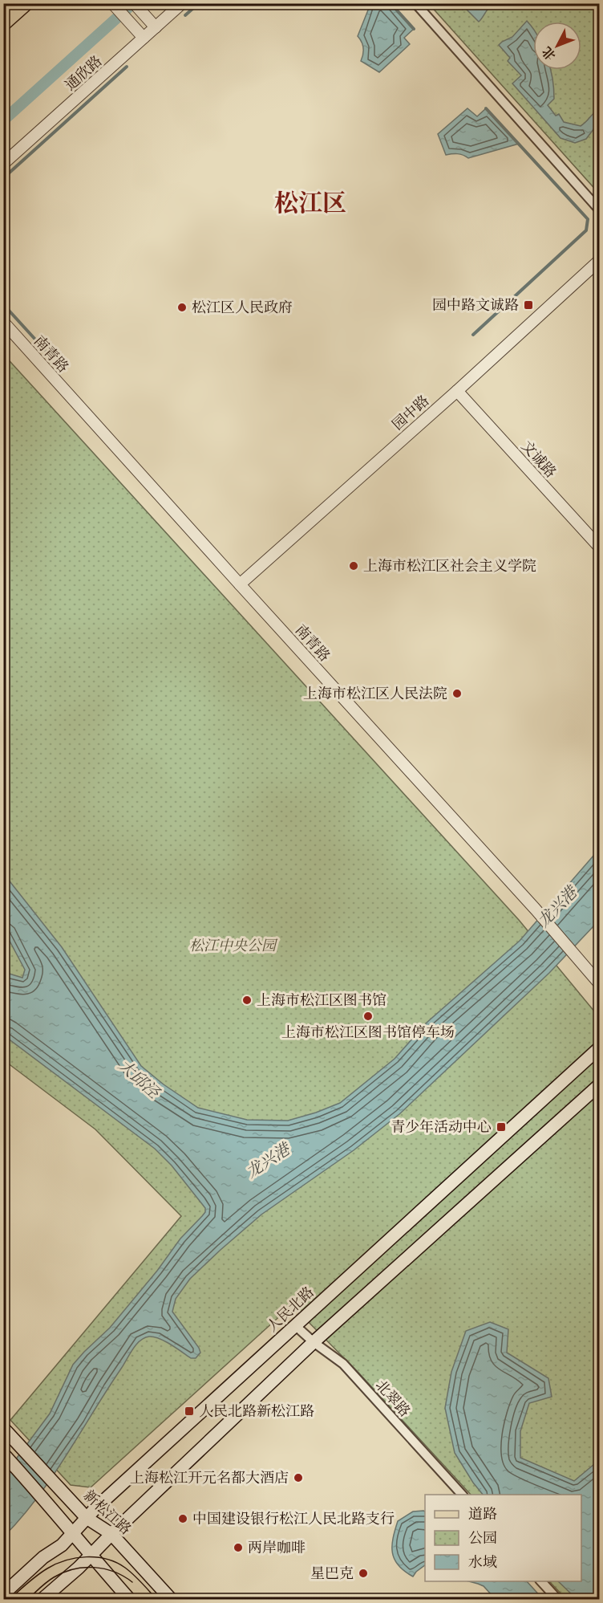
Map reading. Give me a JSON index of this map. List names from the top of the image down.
{
  "streets": {
    "main road": ["人民北路", "新松江路"],
    "street": [
      "通欣路",
      "南青路",
      "园中路",
      "文诚路",
      "北翠路"
    ]
  },
  "crossings": [
    ["南青路", "园中路"],
    ["园中路", "文诚路"],
    ["人民北路", "北翠路"],
    ["人民北路", "新松江路"]
  ],
  "districts": ["松江区"],
  "water": ["龙兴港", "大邱泾"],
  "parks": ["松江中央公园"],
  "places": {
    "transit": ["园中路文诚路", "青少年活动中心", "人民北路新松江路"],
    "other": [
      "松江区人民政府",
      "上海市松江区社会主义学院",
      "上海市松江区人民法院",
      "上海市松江区图书馆",
      "上海市松江区图书馆停车场",
      "上海松江开元名都大酒店",
      "中国建设银行松江人民北路支行",
      "两岸咖啡",
      "星巴克"
    ]
  },
  "legend": ["道路", "公园", "水域"],
  "north": "bottom left"
}
